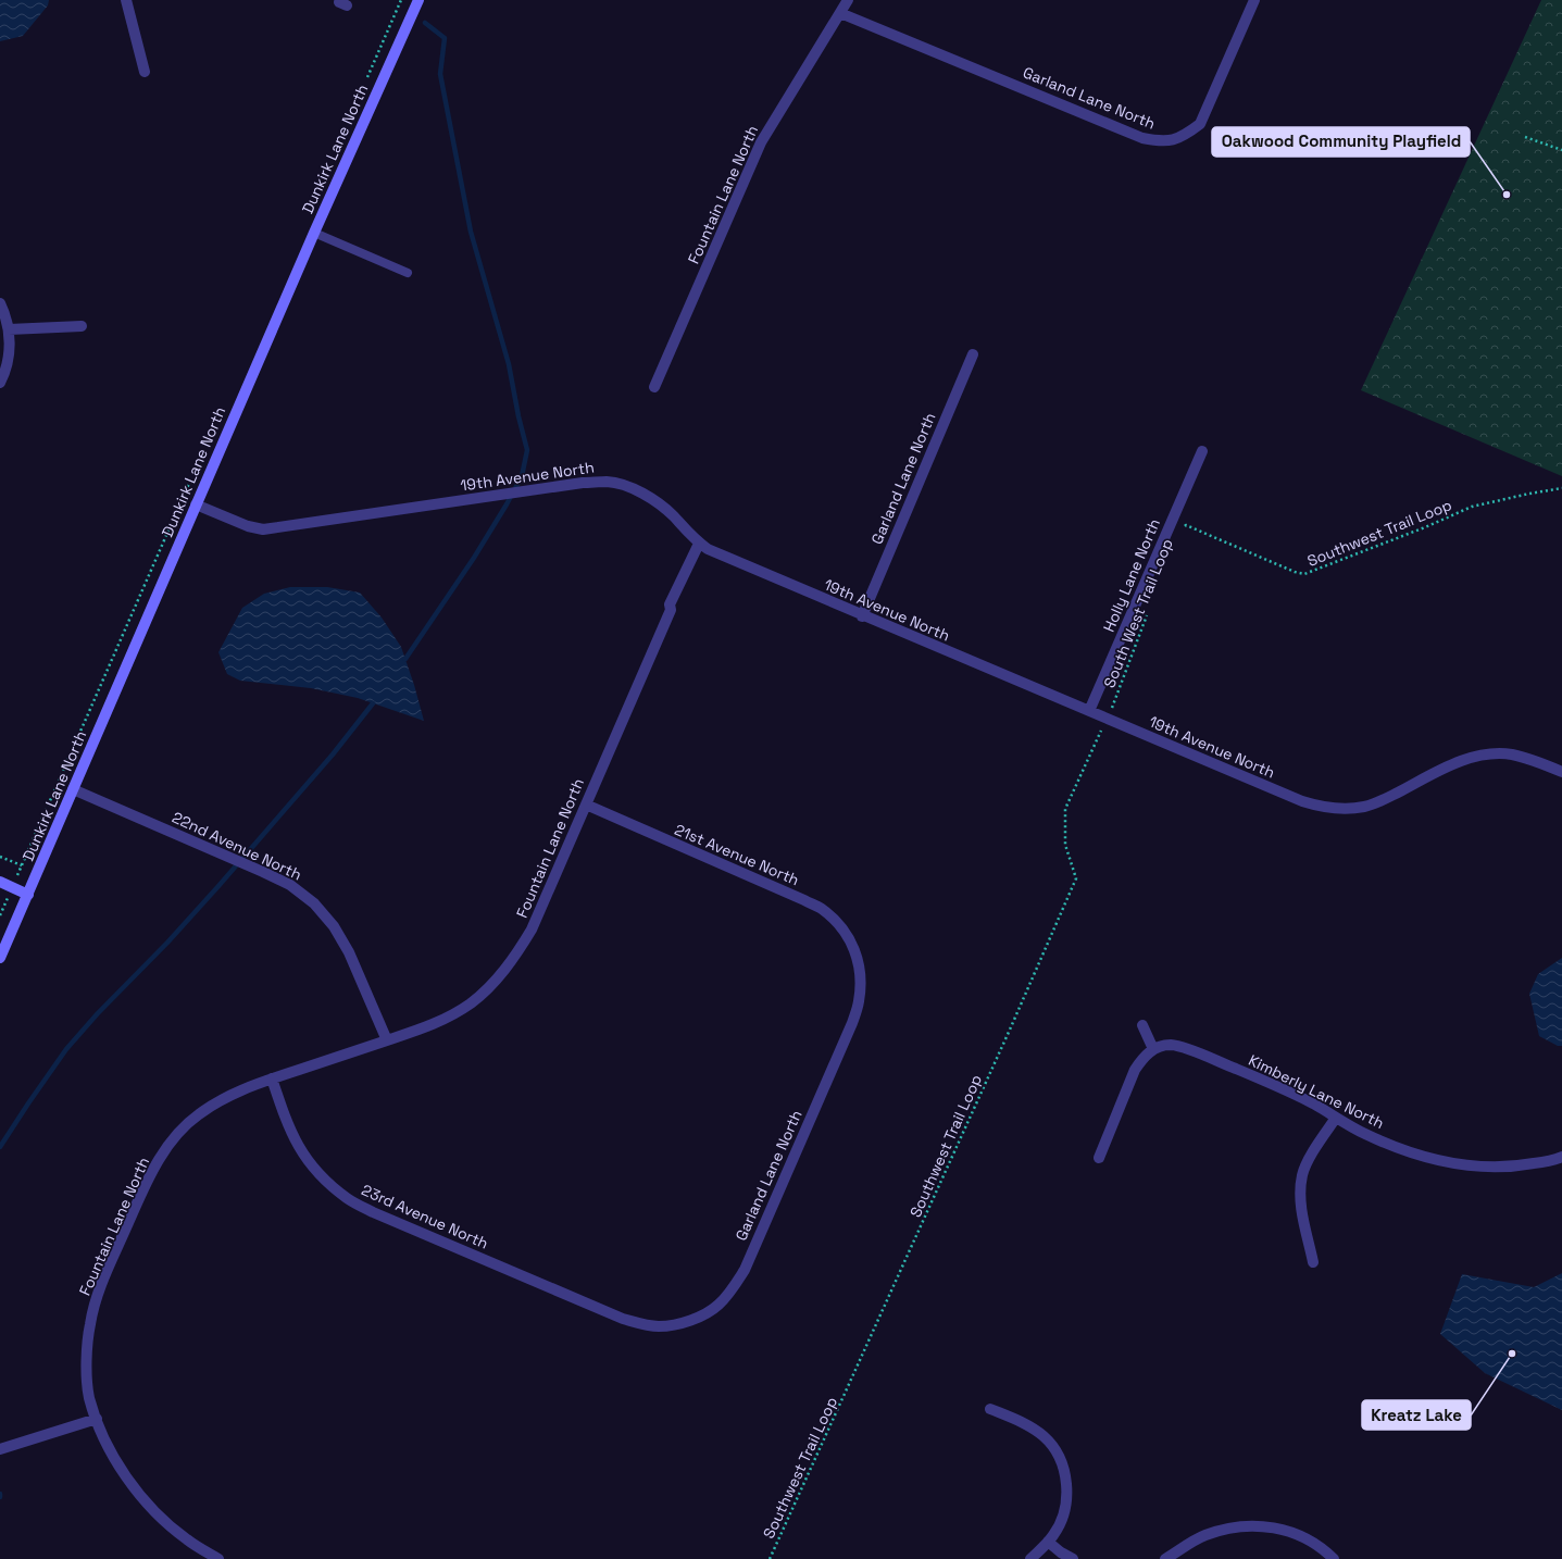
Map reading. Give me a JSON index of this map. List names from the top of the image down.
{
  "streets": {
    "street": [
      "Garland Lane North",
      "Dunkirk Lane North",
      "Fountain Lane North",
      "19th Avenue North",
      "Holly Lane North",
      "22nd Avenue North",
      "21st Avenue North",
      "Kimberly Lane North",
      "23rd Avenue North"
    ],
    "path": ["Southwest Trail Loop", "South West Trail Loop"]
  },
  "crossings": [
    ["Garland Lane North", "Fountain Lane North"],
    ["Garland Lane North", "19th Avenue North"],
    ["Garland Lane North", "21st Avenue North"],
    ["Garland Lane North", "23rd Avenue North"],
    ["Dunkirk Lane North", "19th Avenue North"],
    ["Dunkirk Lane North", "22nd Avenue North"],
    ["Fountain Lane North", "19th Avenue North"],
    ["Fountain Lane North", "22nd Avenue North"],
    ["Fountain Lane North", "21st Avenue North"],
    ["Fountain Lane North", "23rd Avenue North"],
    ["19th Avenue North", "Holly Lane North"],
    ["Southwest Trail Loop", "South West Trail Loop"]
  ],
  "places": ["Oakwood Community Playfield", "Kreatz Lake"]
}
